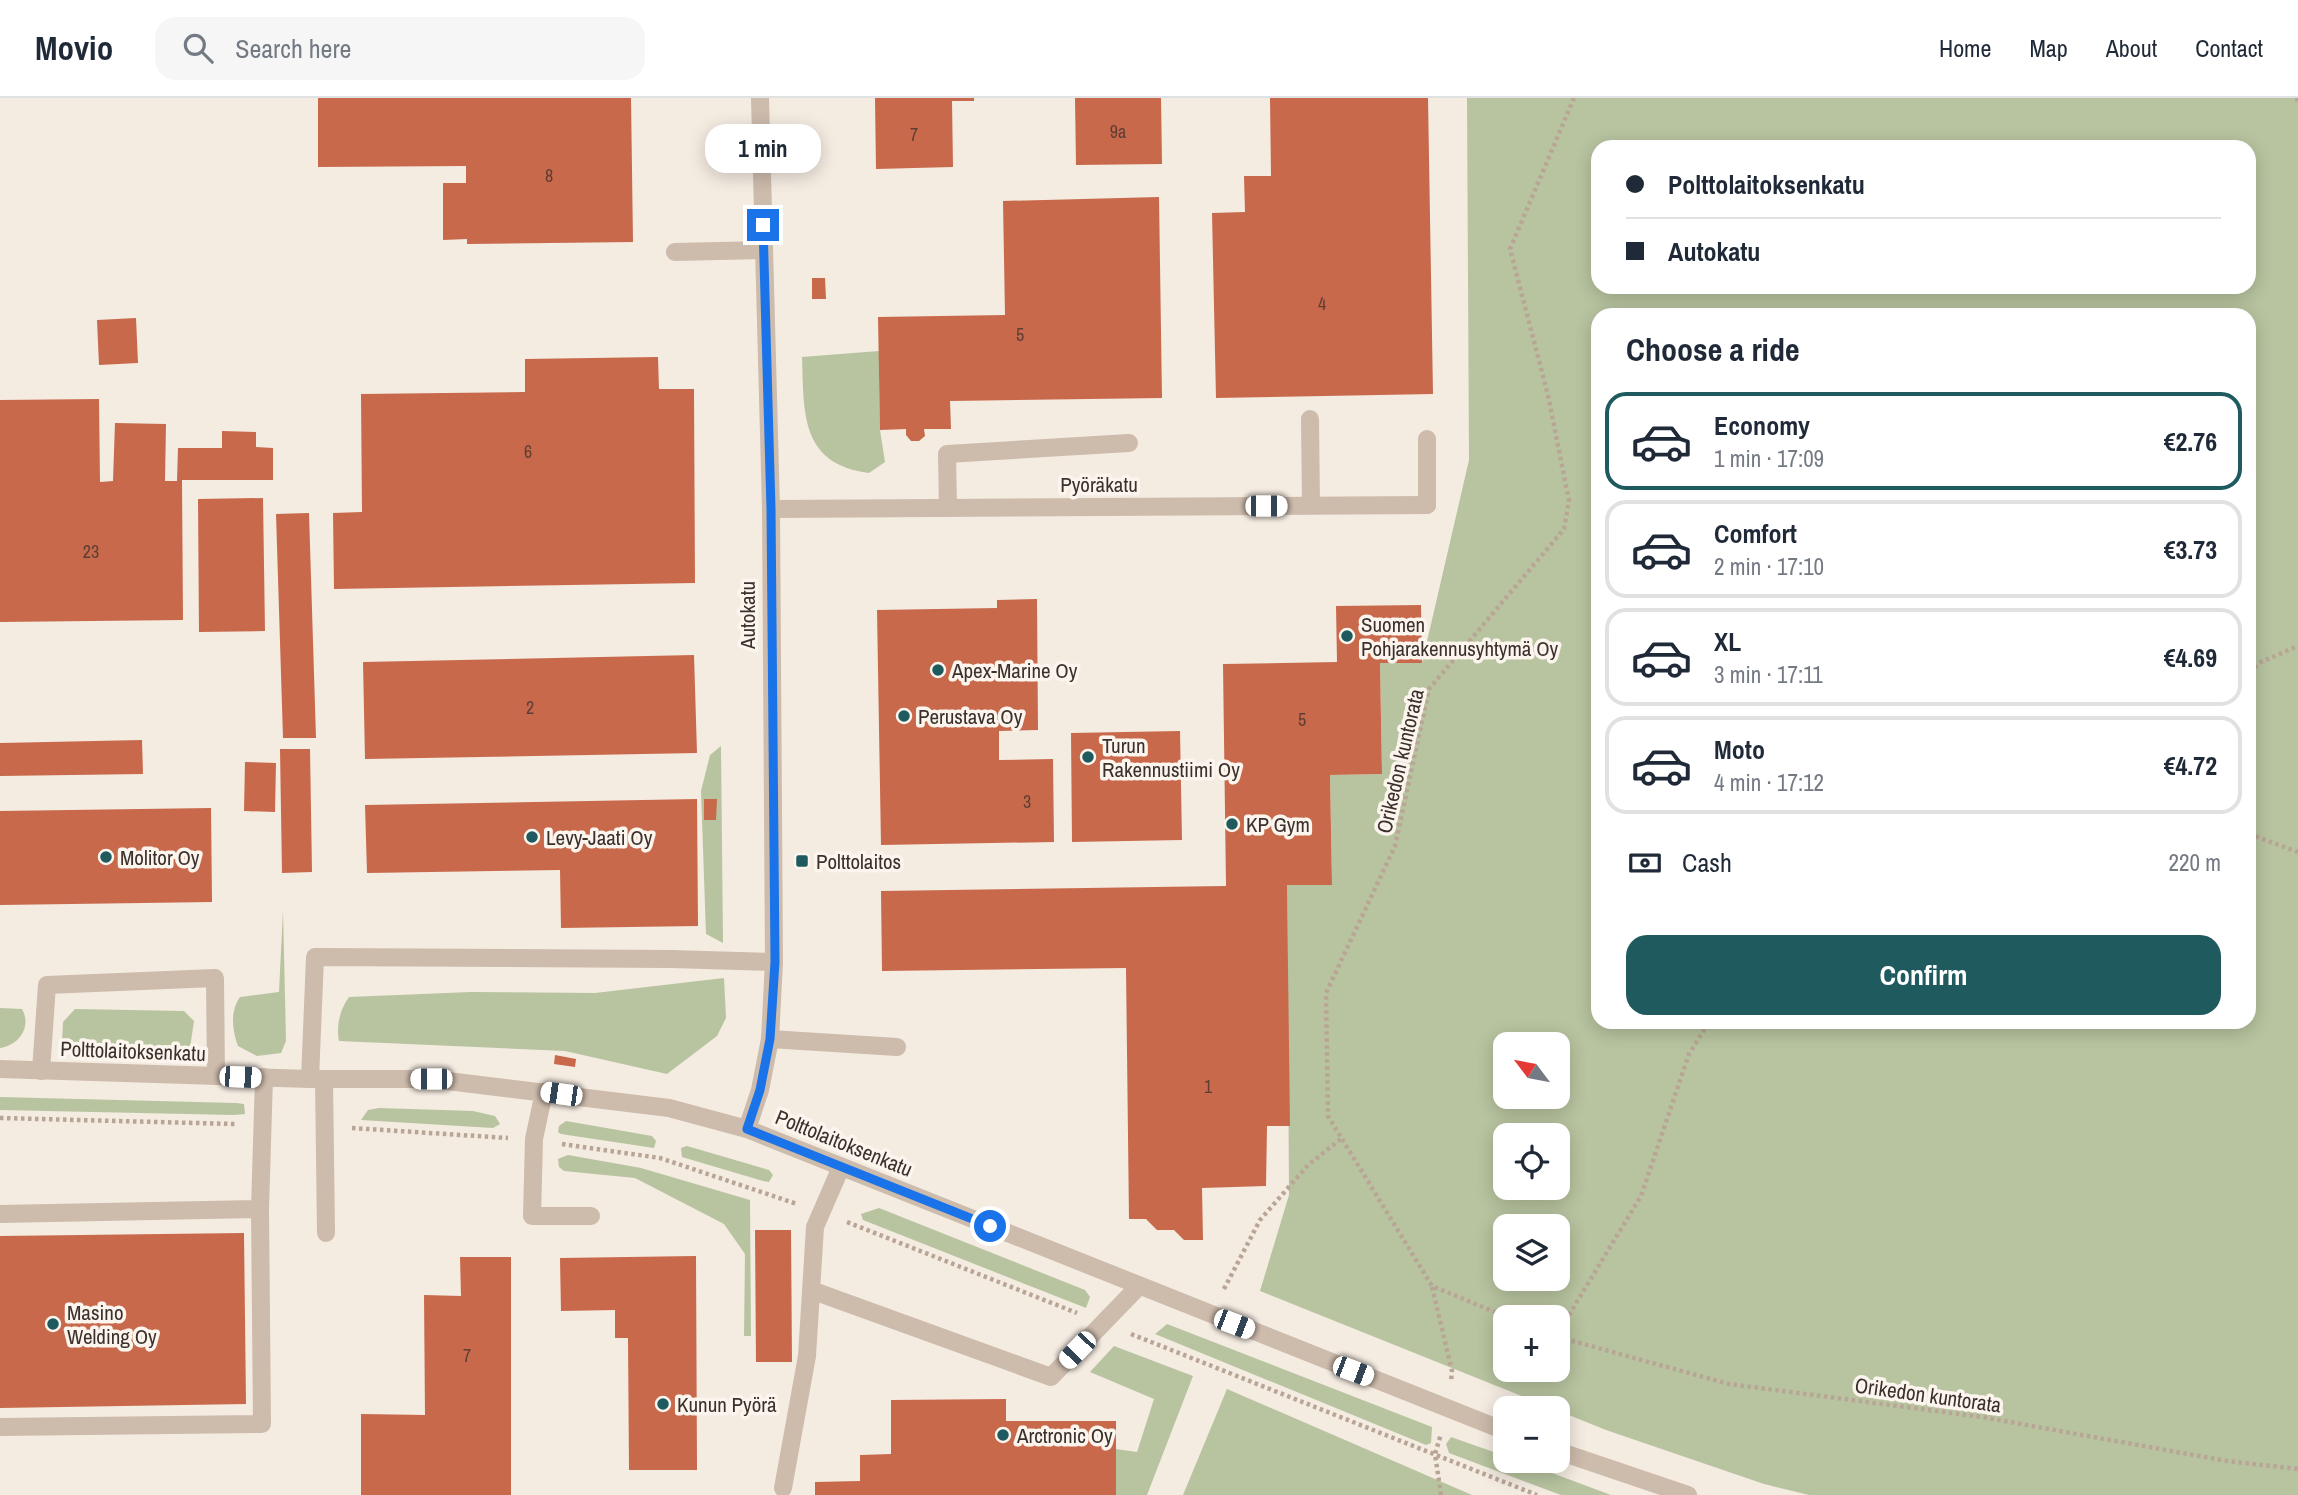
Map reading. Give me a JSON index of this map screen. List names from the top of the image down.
{
  "streets": {
    "street": ["Pyöräkatu", "Autokatu", "Polttolaitoksenkatu"],
    "path": ["Orikedon kuntorata"]
  },
  "crossings": [
    ["Pyöräkatu", "Autokatu"],
    ["Autokatu", "Polttolaitoksenkatu"],
    ["Orikedon kuntorata", "Polttolaitoksenkatu"]
  ],
  "places": {
    "other": [
      "Suomen Pohjarakennusyhtymä Oy",
      "Apex-Marine Oy",
      "Perustava Oy",
      "Turun Rakennustiimi Oy",
      "KP Gym",
      "Levy-Jaati Oy",
      "Molitor Oy",
      "Masino Welding Oy",
      "Kunun Pyörä",
      "Arctronic Oy"
    ],
    "transit": ["Polttolaitos"]
  },
  "house_numbers": [
    "9a",
    "7",
    "8",
    "4",
    "5",
    "6",
    "23",
    "2",
    "5",
    "3",
    "1",
    "7"
  ],
  "north": "top left",
  "page": {
    "header": "Movio",
    "search": "Search here",
    "nav": [
      "Home",
      "Map",
      "About",
      "Contact"
    ],
    "bubble": "1 min",
    "banner": ["Polttolaitoksenkatu", "Autokatu"],
    "heading": "Choose a ride",
    "list": [
      {
        "name": "Economy",
        "note": "1 min · 17:09",
        "value": "€2.76"
      },
      {
        "name": "Comfort",
        "note": "2 min · 17:10",
        "value": "€3.73"
      },
      {
        "name": "XL",
        "note": "3 min · 17:11",
        "value": "€4.69"
      },
      {
        "name": "Moto",
        "note": "4 min · 17:12",
        "value": "€4.72"
      }
    ],
    "pay": ["Cash", "220 m"],
    "buttons": "Confirm",
    "map_buttons": ["+", "−"]
  }
}
